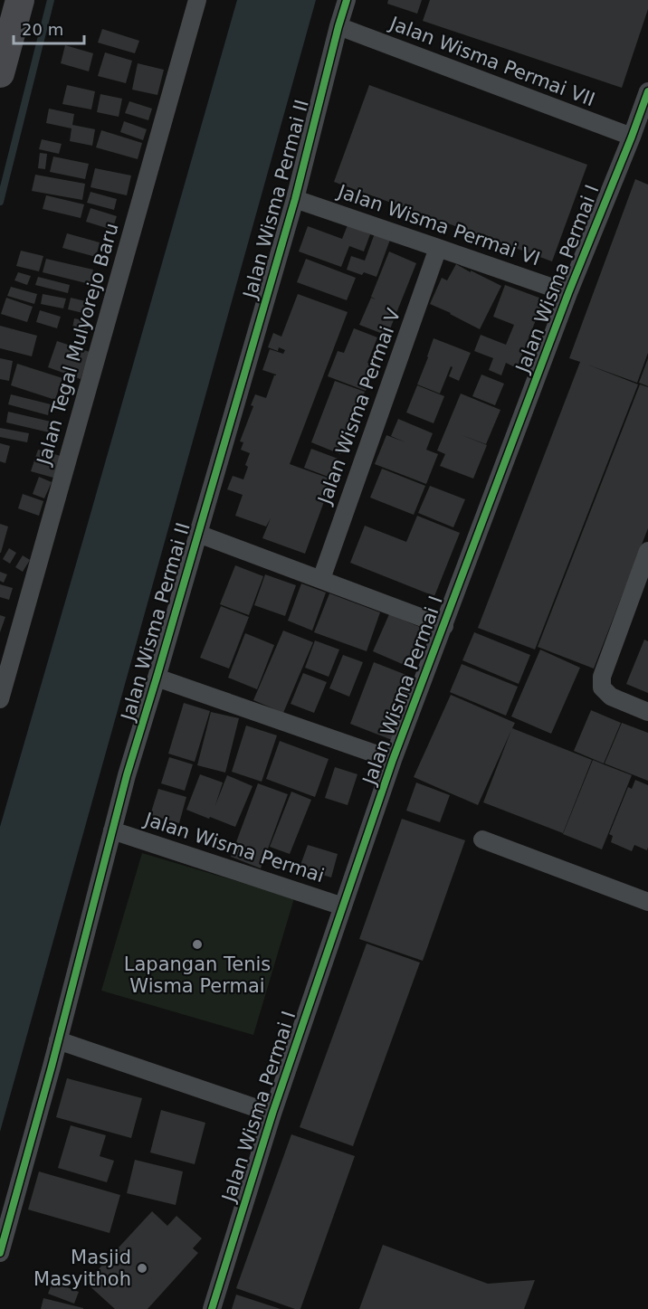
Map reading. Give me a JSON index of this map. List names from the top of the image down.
{
  "streets": {
    "street": [
      "Jalan Wisma Permai VII",
      "Jalan Wisma Permai II",
      "Jalan Wisma Permai VI",
      "Jalan Wisma Permai I",
      "Jalan Tegal Mulyorejo Baru",
      "Jalan Wisma Permai V",
      "Jalan Wisma Permai"
    ]
  },
  "crossings": [
    ["Jalan Wisma Permai VII", "Jalan Wisma Permai II"],
    ["Jalan Wisma Permai VII", "Jalan Wisma Permai I"],
    ["Jalan Wisma Permai II", "Jalan Wisma Permai VI"],
    ["Jalan Wisma Permai II", "Jalan Wisma Permai"],
    ["Jalan Wisma Permai VI", "Jalan Wisma Permai I"],
    ["Jalan Wisma Permai VI", "Jalan Wisma Permai V"],
    ["Jalan Wisma Permai I", "Jalan Wisma Permai"]
  ],
  "places": ["Lapangan Tenis Wisma Permai", "Masjid Masyithoh"],
  "scale_bar": "20 m"
}
